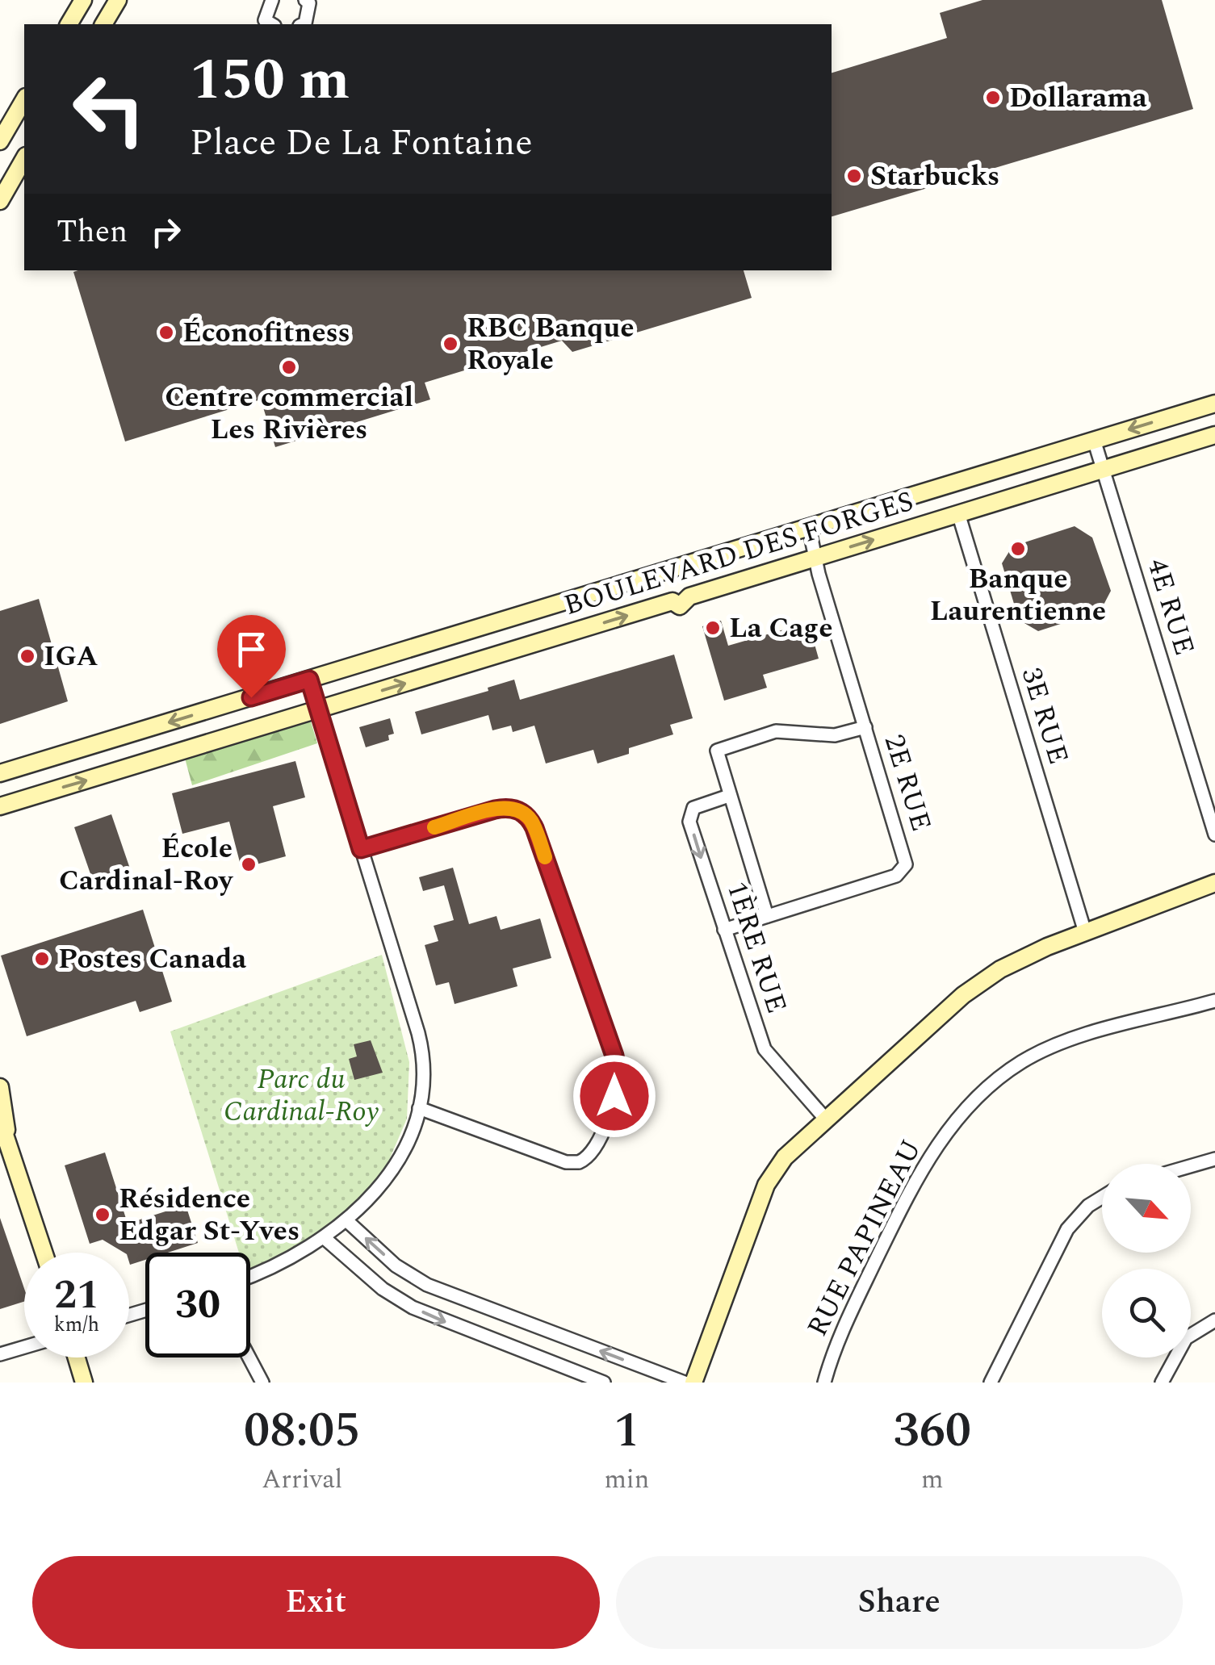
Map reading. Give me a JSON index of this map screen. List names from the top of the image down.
{
  "streets": {
    "main road": ["BOULEVARD DES FORGES"],
    "street": [
      "4E RUE",
      "3E RUE",
      "2E RUE",
      "1ÈRE RUE",
      "RUE PAPINEAU"
    ]
  },
  "crossings": [
    ["BOULEVARD DES FORGES", "4E RUE"],
    ["BOULEVARD DES FORGES", "3E RUE"],
    ["BOULEVARD DES FORGES", "2E RUE"],
    ["2E RUE", "1ÈRE RUE"]
  ],
  "parks": ["Parc du Cardinal-Roy"],
  "places": [
    "Dollarama",
    "Starbucks",
    "Éconofitness",
    "RBC Banque Royale",
    "Centre commercial Les Rivières",
    "Banque Laurentienne",
    "La Cage",
    "IGA",
    "École Cardinal-Roy",
    "Postes Canada",
    "Résidence Edgar St-Yves"
  ],
  "north": "bottom right",
  "page": {
    "turn": ["150 m", "Place De La Fontaine"],
    "then": "Then",
    "speed": "21 km/h",
    "limit": "30",
    "eta": [
      "08:05",
      "Arrival",
      "1",
      "min",
      "360",
      "m"
    ],
    "buttons": ["Exit", "Share"]
  }
}
